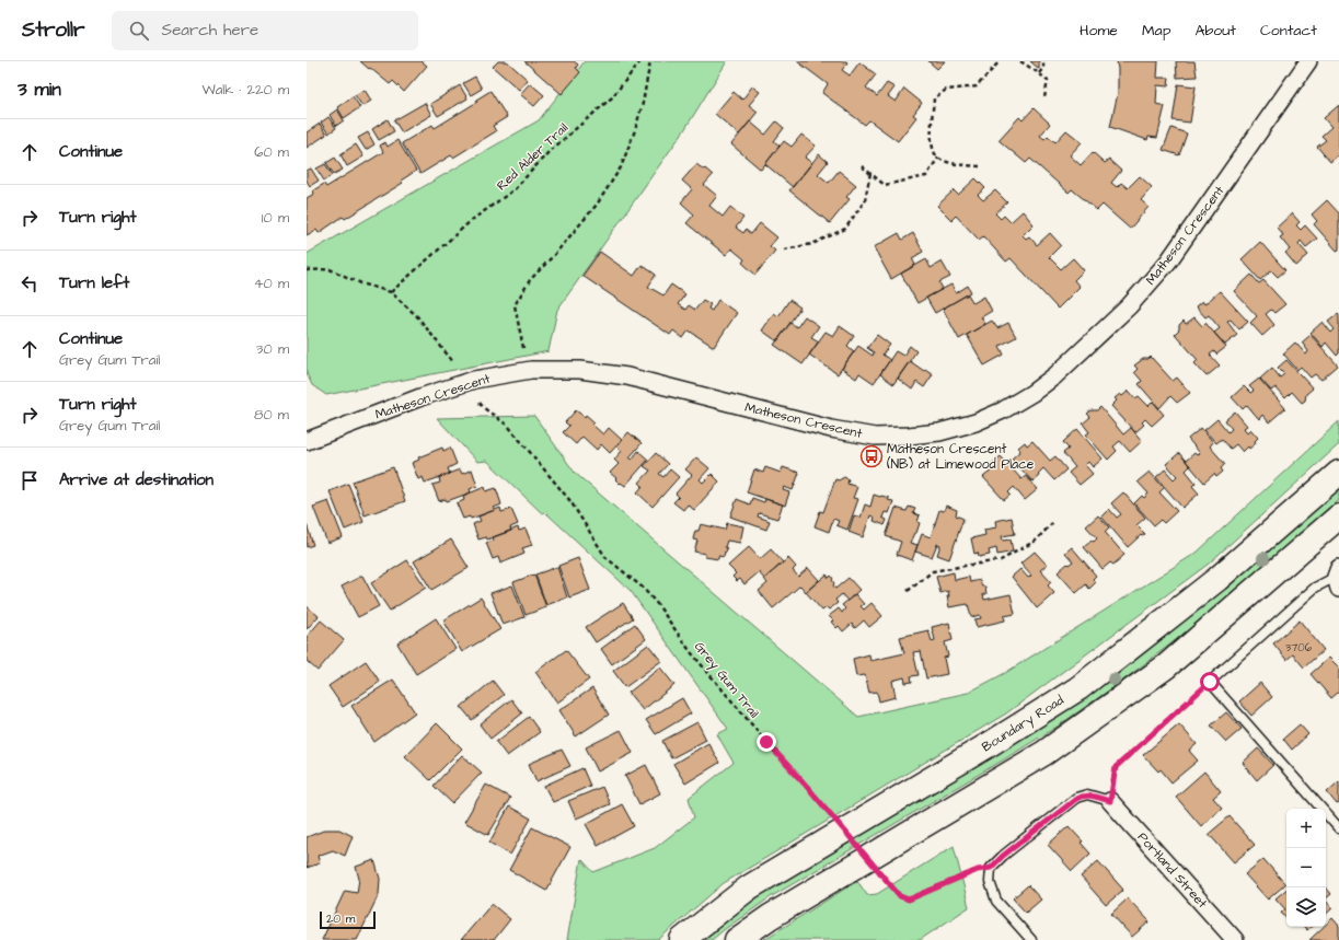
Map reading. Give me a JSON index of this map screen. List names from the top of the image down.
{
  "streets": {
    "main road": ["Boundary Road"],
    "street": ["Matheson Crescent", "Portland Street"],
    "path": ["Red Alder Trail", "Grey Gum Trail"]
  },
  "places": {
    "bus stop": ["Matheson Crescent (NB) at Limewood Place"]
  },
  "house_numbers": ["3706"],
  "scale_bar": "20 m",
  "page": {
    "header": "Strollr",
    "search": "Search here",
    "nav": [
      "Home",
      "Map",
      "About",
      "Contact"
    ],
    "heading": ["3 min", "Walk · 220 m"],
    "list": [
      ["Continue", "60 m"],
      ["Turn right", "10 m"],
      ["Turn left", "40 m"],
      ["Continue", "Grey Gum Trail", "30 m"],
      ["Turn right", "Grey Gum Trail", "80 m"],
      "Arrive at destination"
    ],
    "map_buttons": ["+", "−"],
    "scale": "20 m"
  }
}
